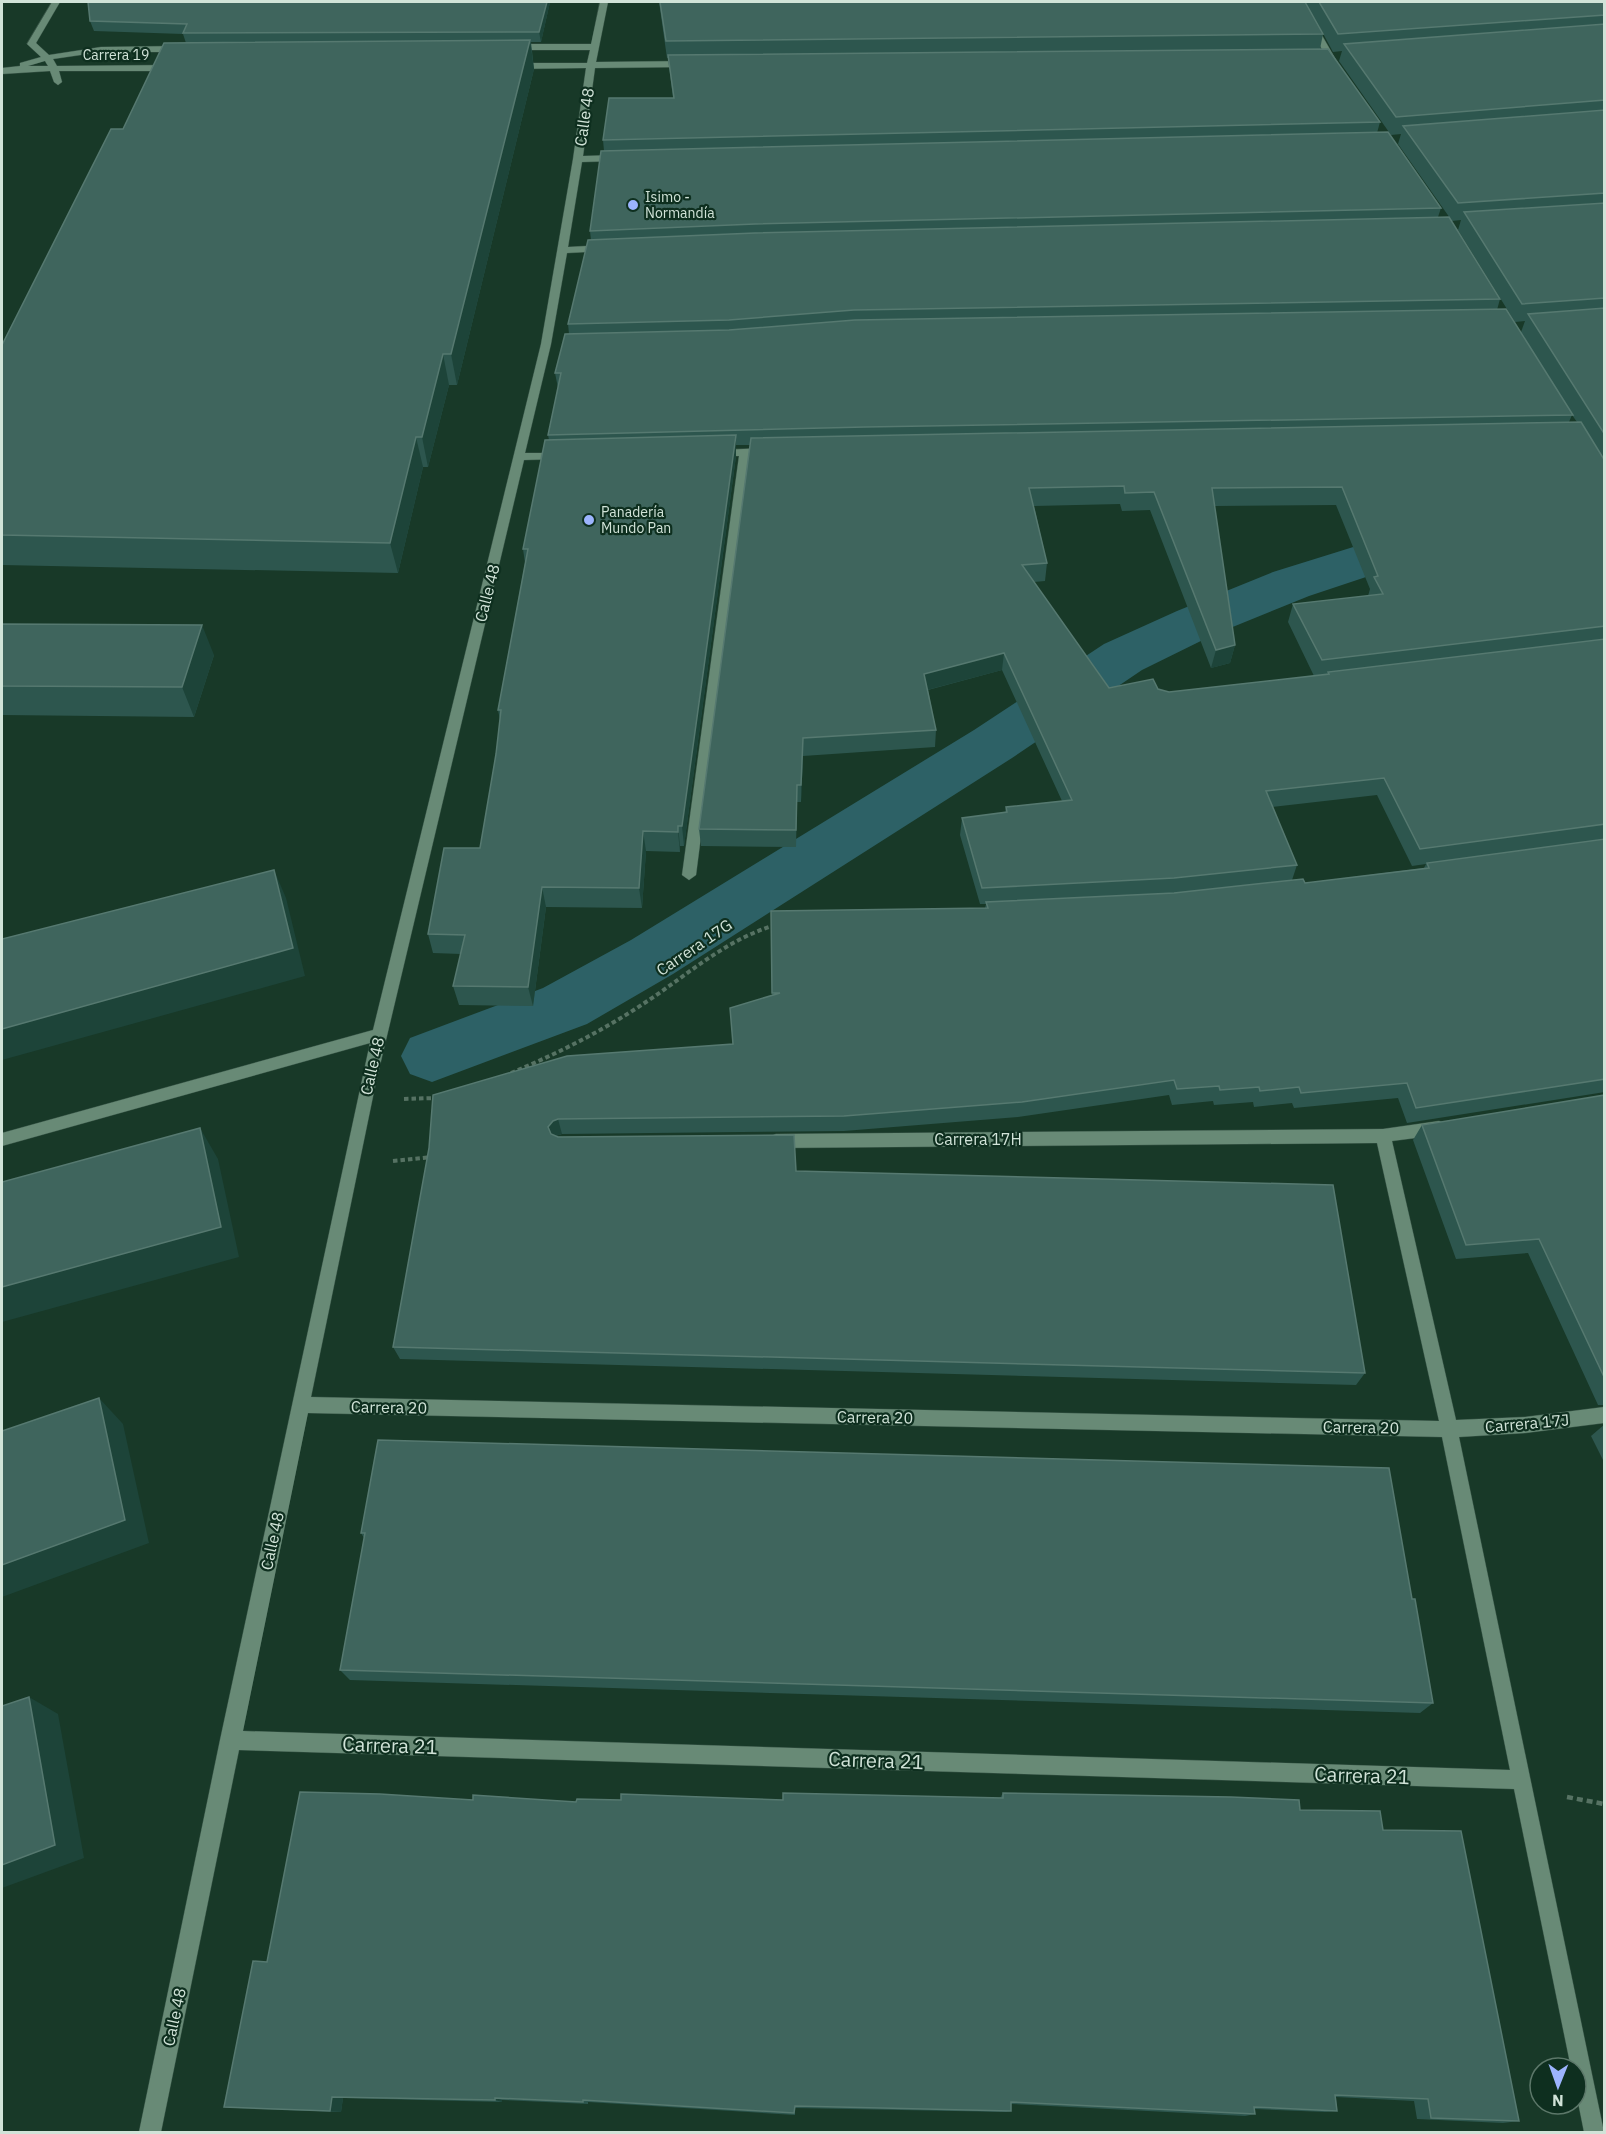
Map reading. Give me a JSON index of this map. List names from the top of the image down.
{
  "streets": {
    "street": [
      "Carrera 19",
      "Calle 48",
      "Carrera 17H",
      "Carrera 20",
      "Carrera 17J",
      "Carrera 21"
    ],
    "path": ["Carrera 17G"]
  },
  "crossings": [
    ["Calle 48", "Carrera 20"],
    ["Calle 48", "Carrera 21"],
    ["Carrera 20", "Carrera 17J"]
  ],
  "places": ["Isimo - Normandía", "Panadería Mundo Pan"],
  "north": "bottom"
}
